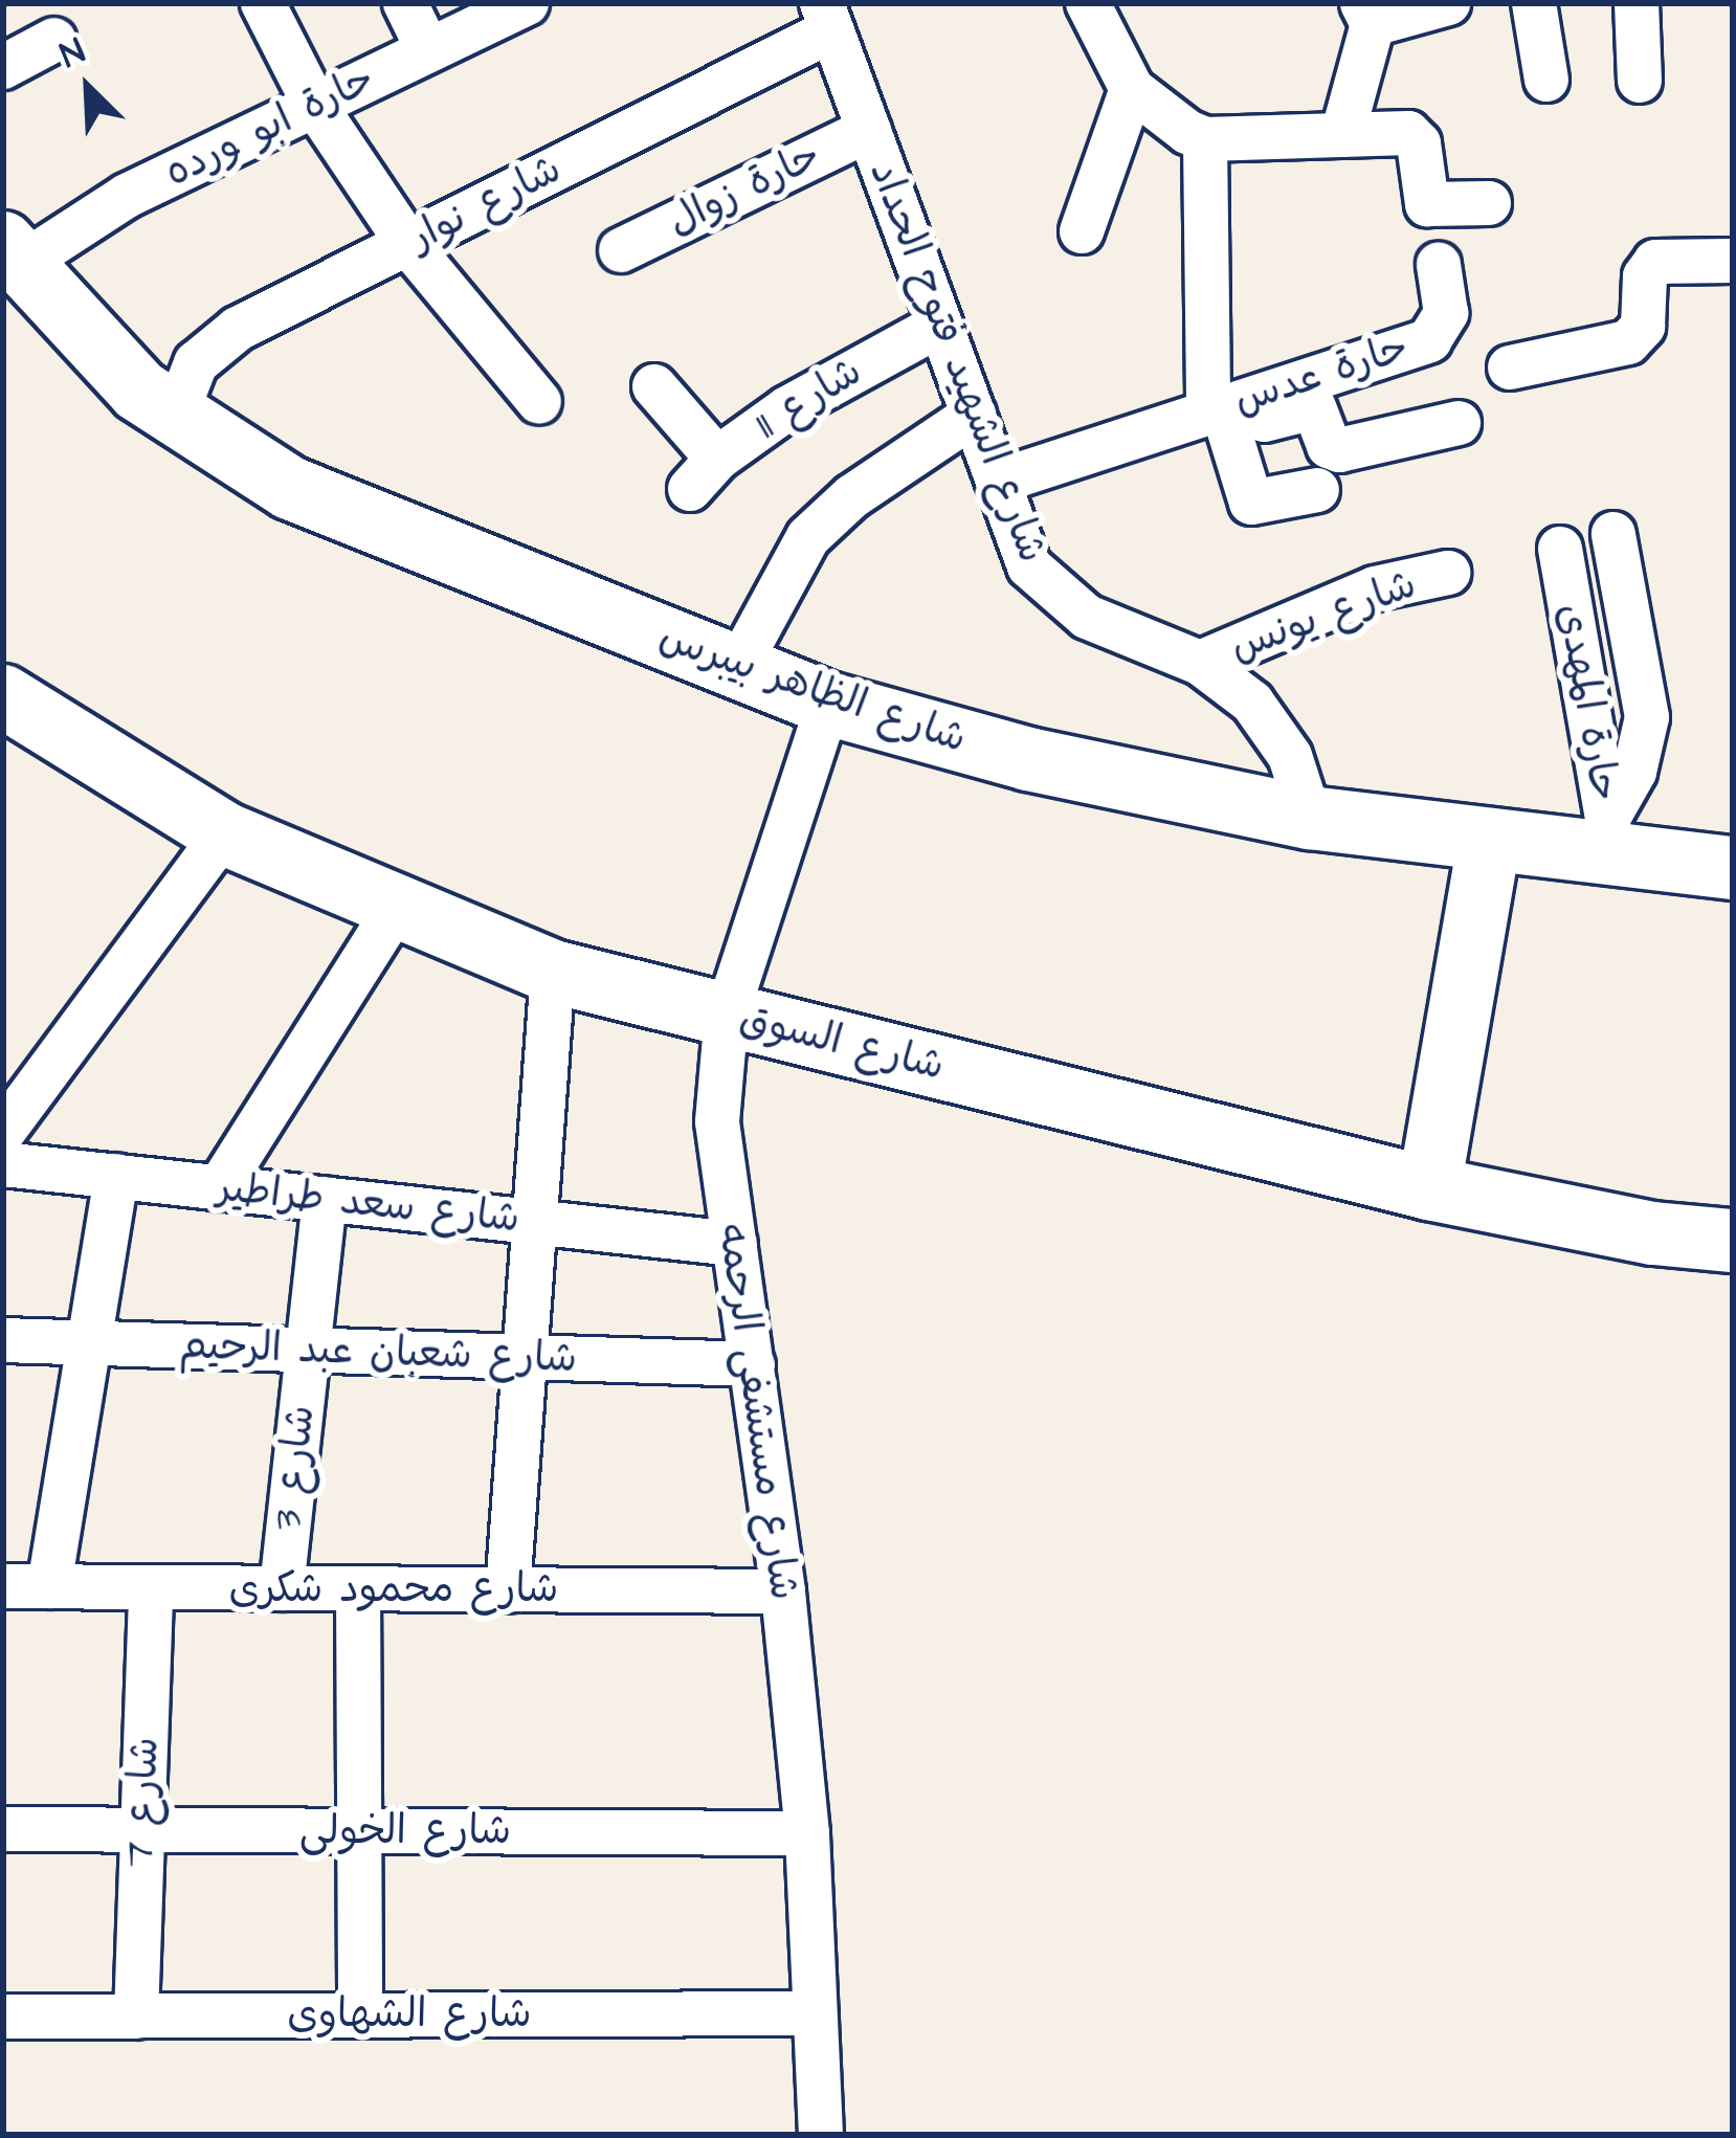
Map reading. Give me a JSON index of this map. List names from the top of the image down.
{
  "streets": {
    "main road": ["شارع الظاهر بيبرس", "شارع السوق"],
    "street": [
      "حارة ابو ورده",
      "حارة زوال",
      "شارع نوار",
      "شارع الشهيد فتوح الحداد",
      "حارة عدس",
      "شارع 11",
      "شارع يونس",
      "حارة المهدى",
      "شارع سعد طراطير",
      "شارع شعبان عبد الرحيم",
      "شارع مستشفى الرحمه",
      "شارع 3",
      "شارع محمود شكرى",
      "شارع 7",
      "شارع الخولى",
      "شارع الشهاوى"
    ]
  },
  "crossings": [
    ["حارة ابو ورده", "شارع الظاهر بيبرس"],
    ["حارة زوال", "شارع الشهيد فتوح الحداد"],
    ["شارع نوار", "شارع الشهيد فتوح الحداد"],
    ["شارع نوار", "شارع الظاهر بيبرس"],
    ["شارع الشهيد فتوح الحداد", "حارة عدس"],
    ["شارع الشهيد فتوح الحداد", "شارع 11"],
    ["شارع الشهيد فتوح الحداد", "شارع يونس"],
    ["شارع الشهيد فتوح الحداد", "شارع الظاهر بيبرس"],
    ["شارع الظاهر بيبرس", "حارة المهدى"],
    ["شارع الظاهر بيبرس", "شارع مستشفى الرحمه"],
    ["شارع السوق", "شارع مستشفى الرحمه"],
    ["شارع سعد طراطير", "شارع مستشفى الرحمه"],
    ["شارع سعد طراطير", "شارع 3"],
    ["شارع شعبان عبد الرحيم", "شارع مستشفى الرحمه"],
    ["شارع شعبان عبد الرحيم", "شارع 3"],
    ["شارع مستشفى الرحمه", "شارع محمود شكرى"],
    ["شارع مستشفى الرحمه", "شارع الخولى"],
    ["شارع مستشفى الرحمه", "شارع الشهاوى"],
    ["شارع 3", "شارع محمود شكرى"],
    ["شارع محمود شكرى", "شارع 7"],
    ["شارع 7", "شارع الخولى"],
    ["شارع 7", "شارع الشهاوى"]
  ],
  "north": "top left"
}
